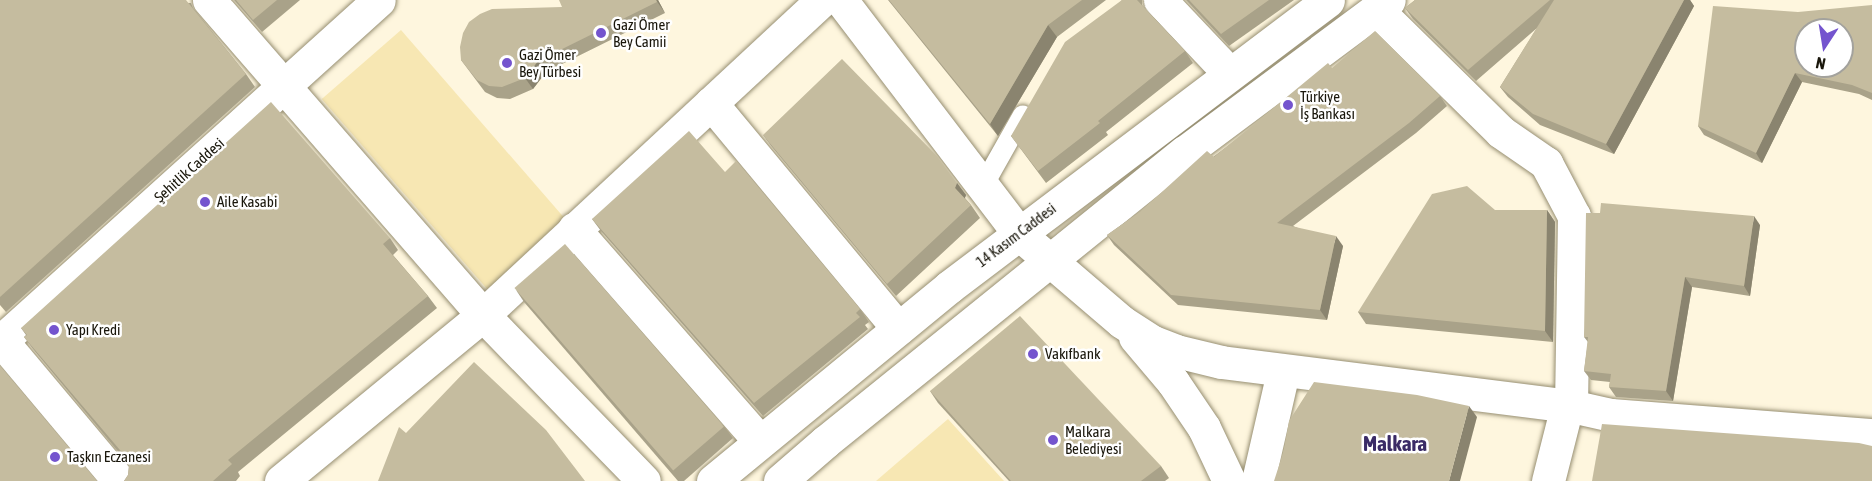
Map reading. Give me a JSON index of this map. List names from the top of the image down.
{
  "streets": {
    "street": ["Şehitlik Caddesi", "14 Kasım Caddesi"]
  },
  "districts": ["Malkara"],
  "places": [
    "Gazi Ömer Bey Camii",
    "Gazi Ömer Bey Türbesi",
    "Türkiye İş Bankası",
    "Aile Kasabi",
    "Yapı Kredi",
    "Vakıfbank",
    "Malkara Belediyesi",
    "Taşkın Eczanesi"
  ],
  "north": "bottom"
}
